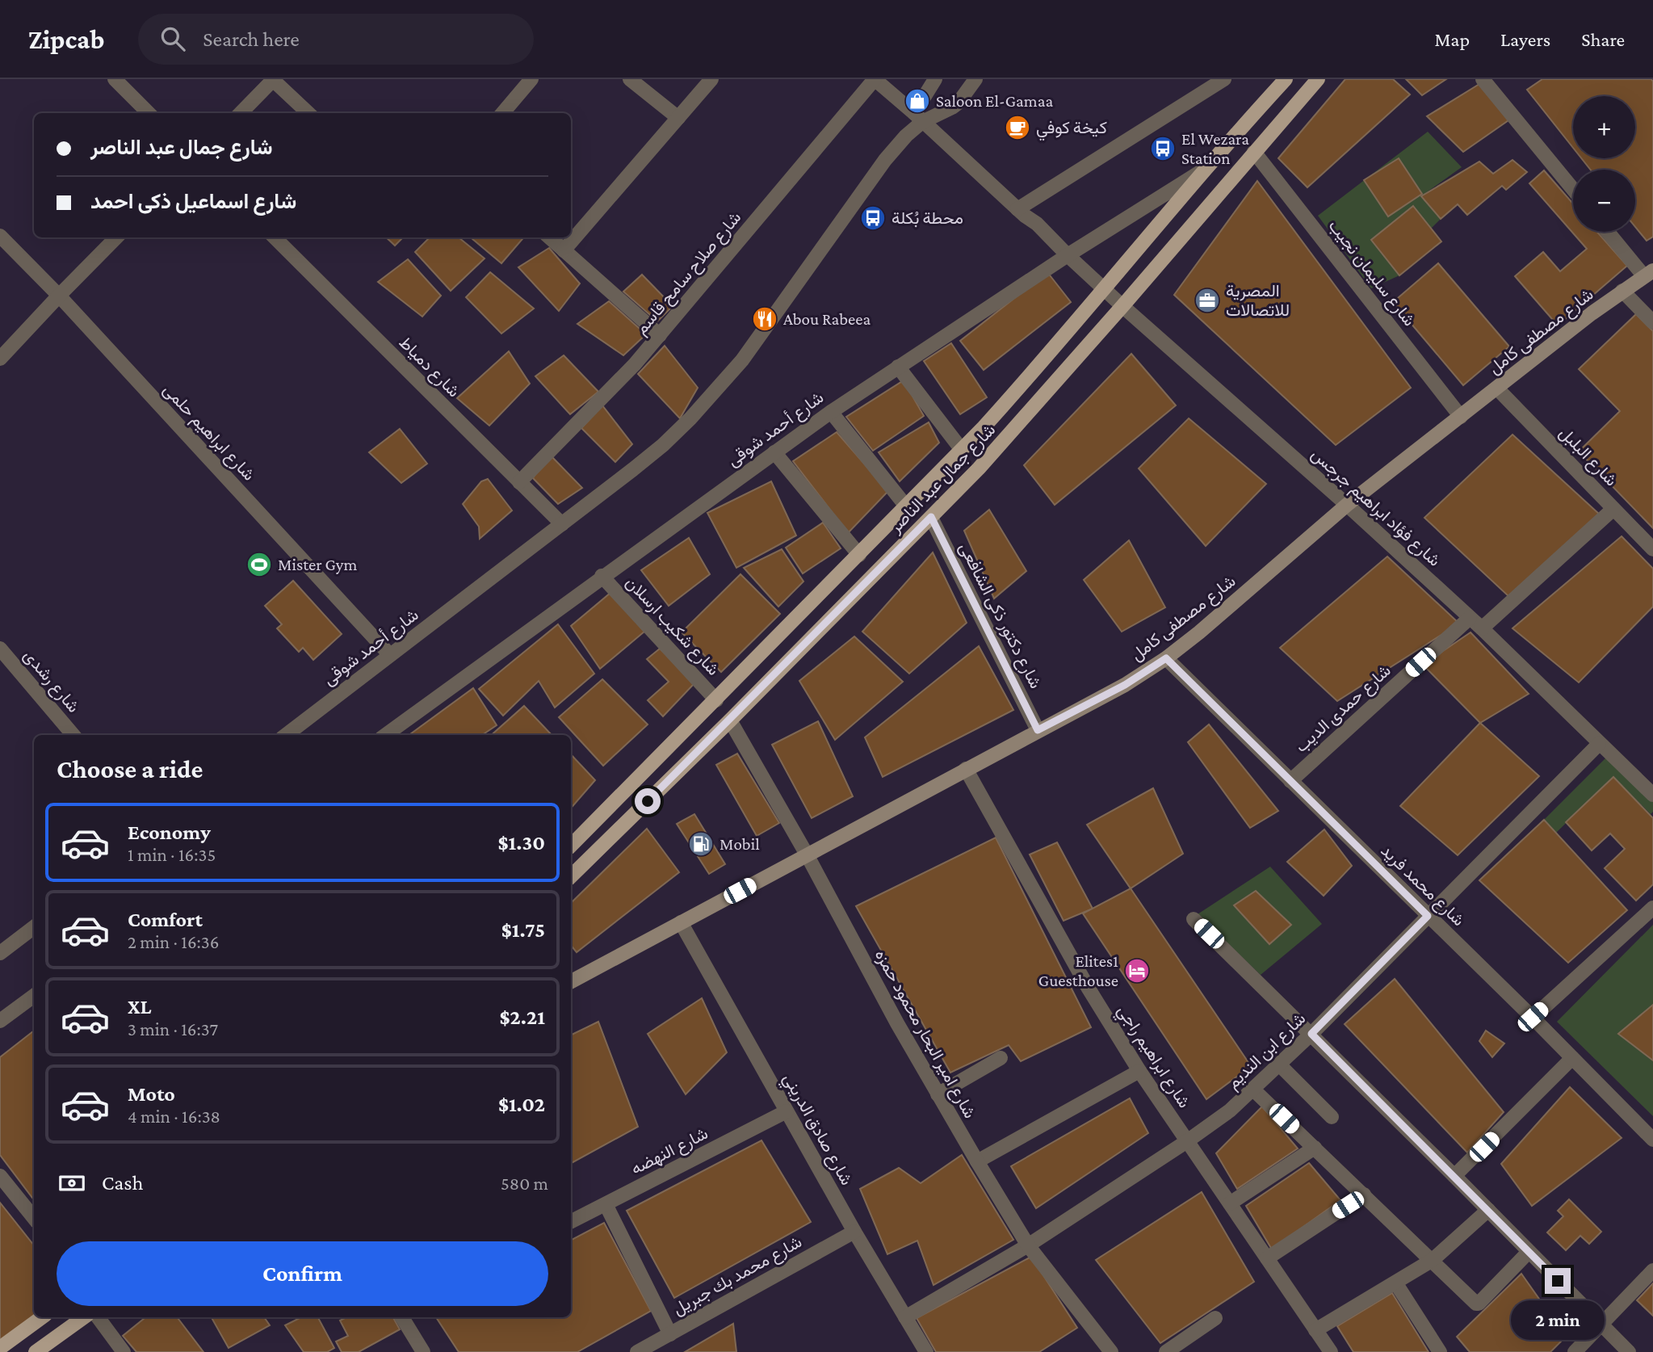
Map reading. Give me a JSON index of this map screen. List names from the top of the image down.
{
  "streets": {
    "main road": ["شارع مصطفى كامل", "شارع جمال عبد الناصر"],
    "street": [
      "شارع صلاح سامح قاسم",
      "شارع سليمان نجيب",
      "شارع دمياط",
      "شارع أحمد شوقى",
      "شارع ابراهيم حلمى",
      "شارع البلبل",
      "شارع فؤاد ابراهيم جرجس",
      "شارع دكتور ذكى الشافعى",
      "شارع شكيب ارسلان",
      "شارع رشدى",
      "شارع حمدى الديب",
      "شارع محمد فريد",
      "شارع امير البحار محمود حمزه",
      "شارع ابن النديم",
      "شارع ابراهيم راجي",
      "شارع صادق الدريني",
      "شارع النهضه",
      "شارع محمد بك جبريل"
    ]
  },
  "crossings": [
    ["شارع صلاح سامح قاسم", "شارع دمياط"],
    ["شارع صلاح سامح قاسم", "شارع فؤاد ابراهيم جرجس"],
    ["شارع سليمان نجيب", "شارع مصطفى كامل"],
    ["شارع سليمان نجيب", "شارع جمال عبد الناصر"],
    ["شارع مصطفى كامل", "شارع البلبل"],
    ["شارع مصطفى كامل", "شارع فؤاد ابراهيم جرجس"],
    ["شارع مصطفى كامل", "شارع دكتور ذكى الشافعى"],
    ["شارع مصطفى كامل", "شارع محمد فريد"],
    ["شارع مصطفى كامل", "شارع امير البحار محمود حمزه"],
    ["شارع مصطفى كامل", "شارع ابراهيم راجي"],
    ["شارع مصطفى كامل", "شارع صادق الدريني"],
    ["شارع دمياط", "شارع أحمد شوقى"],
    ["شارع أحمد شوقى", "شارع ابراهيم حلمى"],
    ["شارع أحمد شوقى", "شارع جمال عبد الناصر"],
    ["شارع أحمد شوقى", "شارع فؤاد ابراهيم جرجس"],
    ["شارع أحمد شوقى", "شارع شكيب ارسلان"],
    ["شارع جمال عبد الناصر", "شارع فؤاد ابراهيم جرجس"],
    ["شارع جمال عبد الناصر", "شارع دكتور ذكى الشافعى"],
    ["شارع جمال عبد الناصر", "شارع شكيب ارسلان"],
    ["شارع جمال عبد الناصر", "شارع امير البحار محمود حمزه"],
    ["شارع فؤاد ابراهيم جرجس", "شارع حمدى الديب"],
    ["شارع فؤاد ابراهيم جرجس", "شارع ابن النديم"],
    ["شارع حمدى الديب", "شارع محمد فريد"],
    ["شارع محمد فريد", "شارع ابن النديم"],
    ["شارع امير البحار محمود حمزه", "شارع ابن النديم"],
    ["شارع ابن النديم", "شارع ابراهيم راجي"],
    ["شارع ابن النديم", "شارع صادق الدريني"],
    ["شارع صادق الدريني", "شارع النهضه"],
    ["شارع صادق الدريني", "شارع محمد بك جبريل"]
  ],
  "places": {
    "shop": ["Saloon El-Gamaa"],
    "cafe": ["كيخة كوفي"],
    "bus stop": ["El Wezara Station", "محطة بُكلة"],
    "office": ["المصرية للاتصالات"],
    "restaurant": ["Abou Rabeea"],
    "sports": ["Mister Gym"],
    "fuel station": ["Mobil"],
    "hotel": ["Elites1 Guesthouse"]
  },
  "page": {
    "header": "Zipcab",
    "search": "Search here",
    "nav": ["Map", "Layers", "Share"],
    "map_buttons": ["+", "−"],
    "banner": ["شارع جمال عبد الناصر", "شارع اسماعيل ذكى احمد"],
    "heading": "Choose a ride",
    "list": [
      {
        "name": "Economy",
        "note": "1 min · 16:35",
        "value": "$1.30"
      },
      {
        "name": "Comfort",
        "note": "2 min · 16:36",
        "value": "$1.75"
      },
      {
        "name": "XL",
        "note": "3 min · 16:37",
        "value": "$2.21"
      },
      {
        "name": "Moto",
        "note": "4 min · 16:38",
        "value": "$1.02"
      }
    ],
    "pay": ["Cash", "580 m"],
    "buttons": "Confirm",
    "bubble": "2 min"
  }
}
